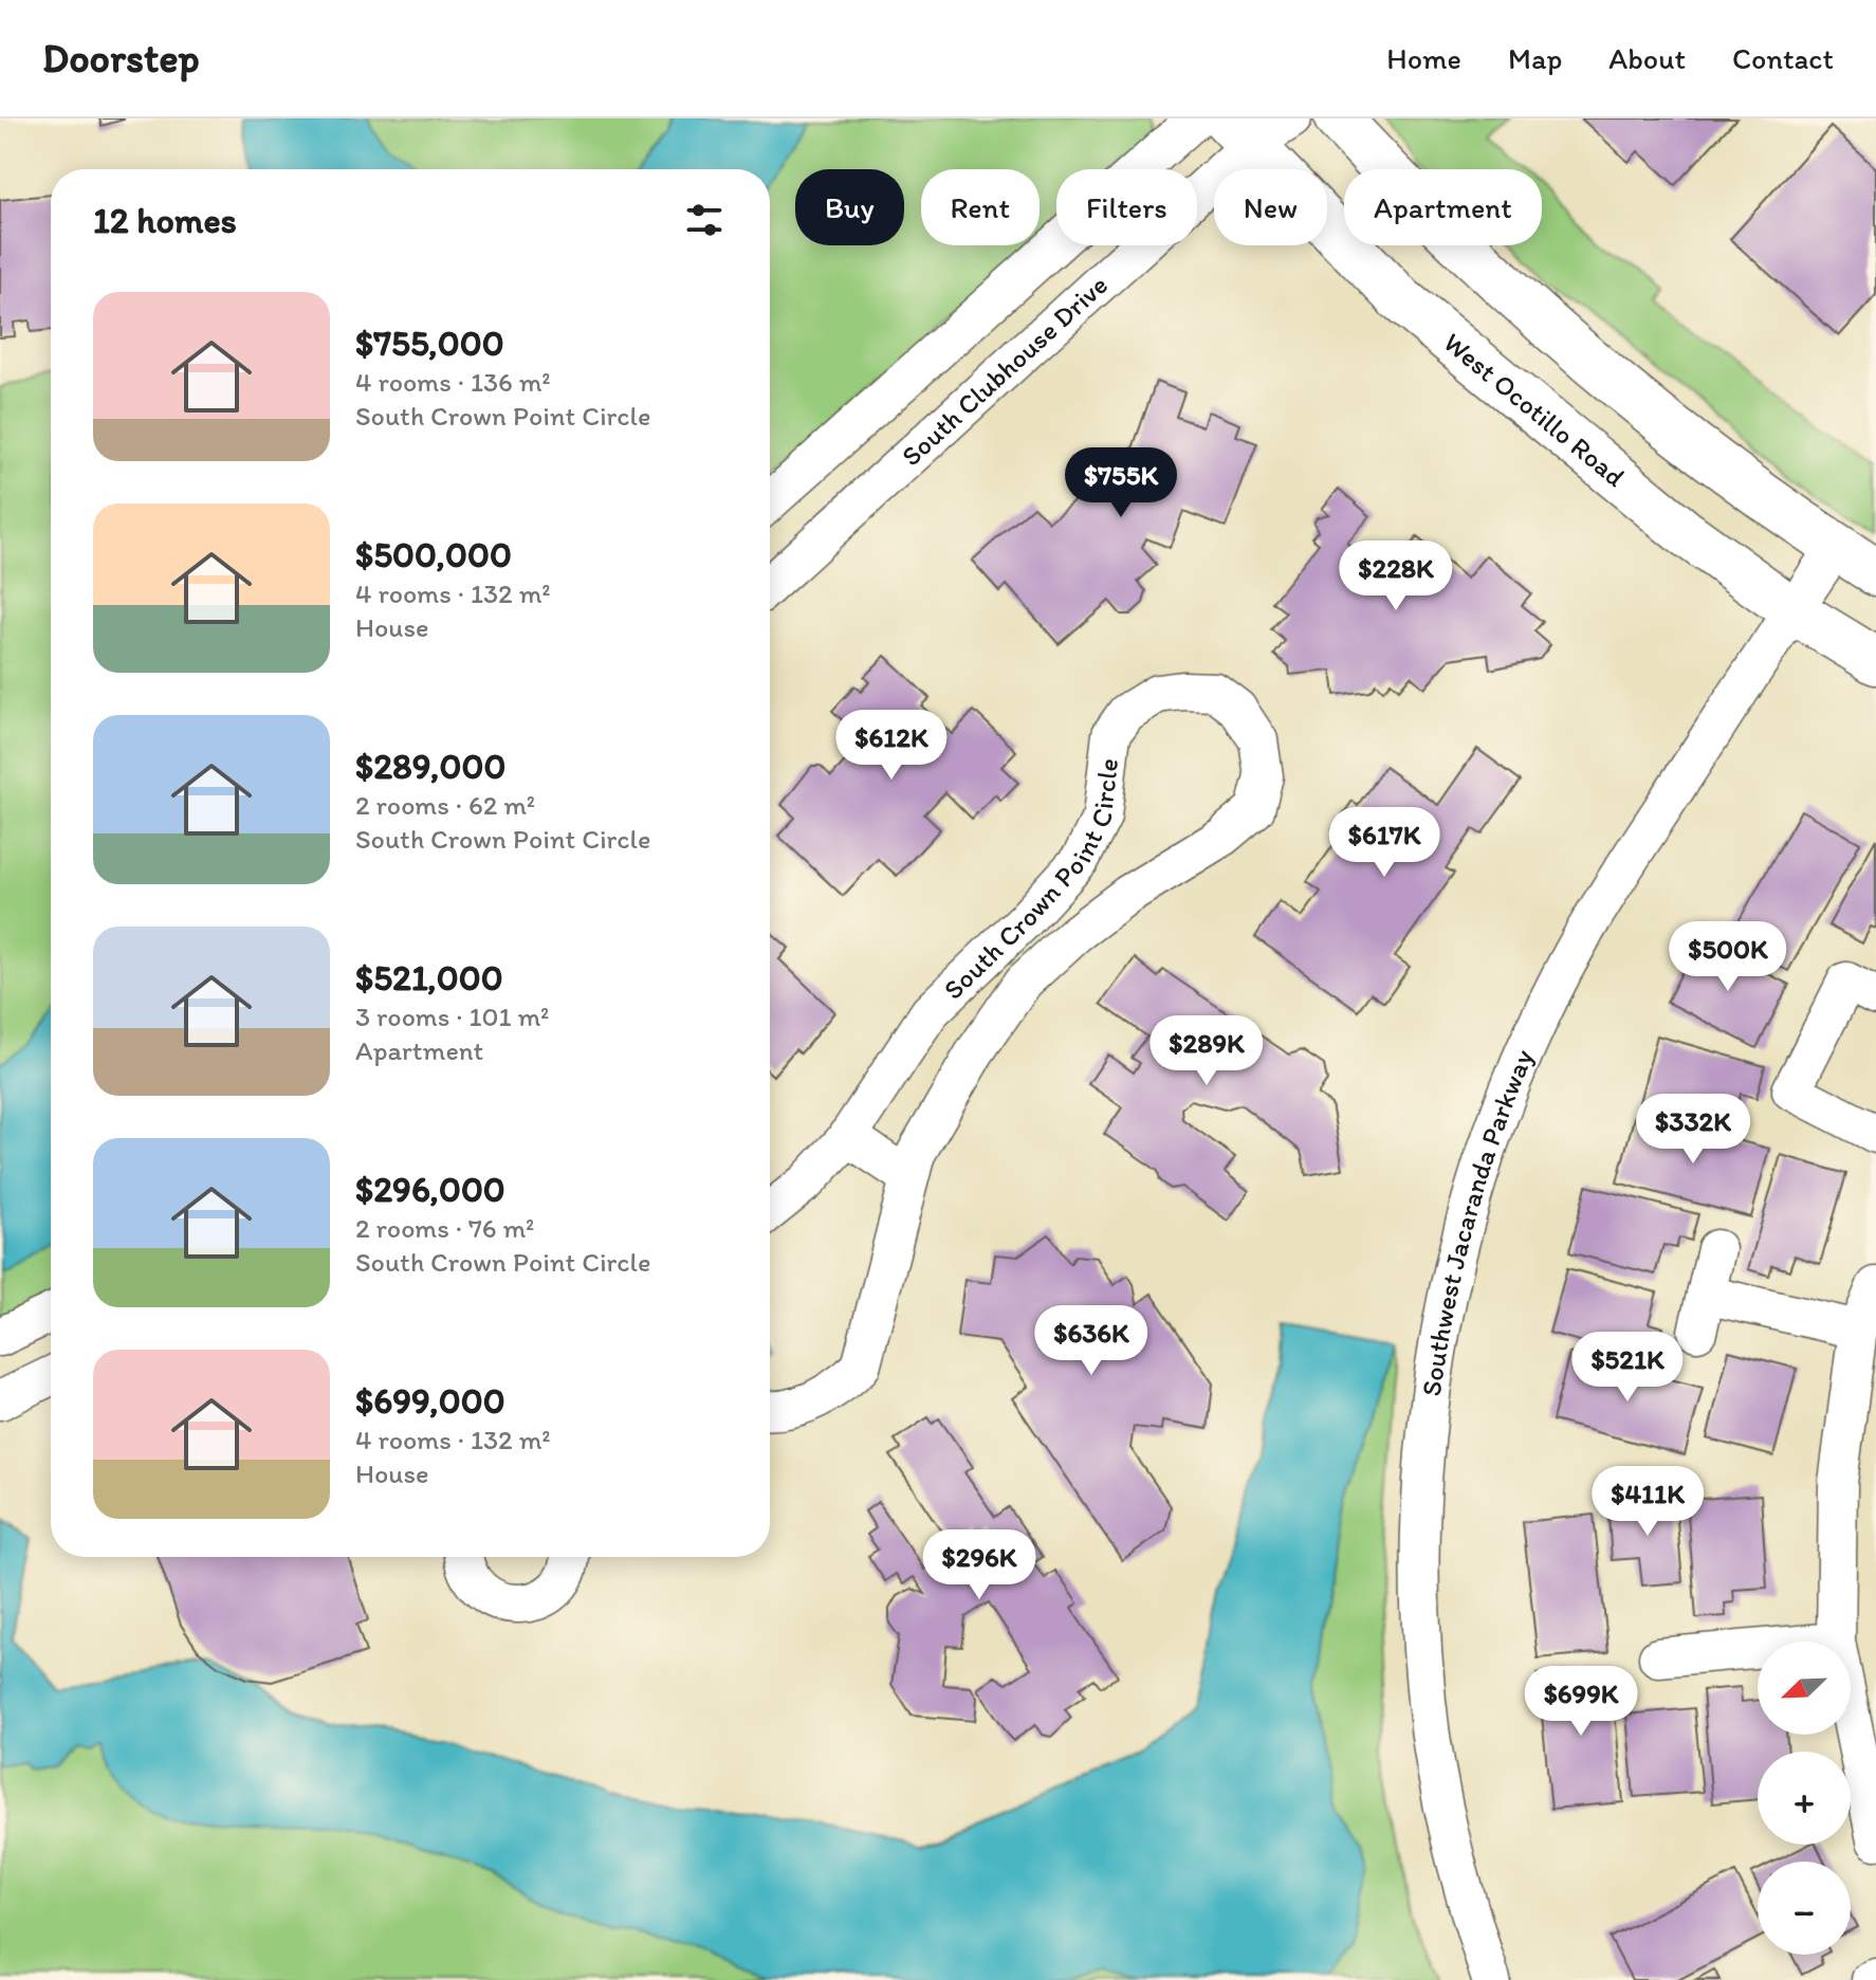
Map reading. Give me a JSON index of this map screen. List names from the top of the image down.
{
  "streets": {
    "main road": ["West Ocotillo Road"],
    "street": ["South Clubhouse Drive", "South Crown Point Circle", "Southwest Jacaranda Parkway"]
  },
  "crossings": [
    ["South Clubhouse Drive", "West Ocotillo Road"],
    ["West Ocotillo Road", "Southwest Jacaranda Parkway"]
  ],
  "north": "bottom left",
  "page": {
    "header": "Doorstep",
    "nav": [
      "Home",
      "Map",
      "About",
      "Contact"
    ],
    "chip": [
      "Buy",
      "Rent",
      "Filters",
      "New",
      "Apartment"
    ],
    "heading": "12 homes",
    "list": [
      {
        "name": "$755,000",
        "note": "4 rooms · 136 m² · South Crown Point Circle"
      },
      {
        "name": "$500,000",
        "note": "4 rooms · 132 m² · House"
      },
      {
        "name": "$289,000",
        "note": "2 rooms · 62 m² · South Crown Point Circle"
      },
      {
        "name": "$521,000",
        "note": "3 rooms · 101 m² · Apartment"
      },
      {
        "name": "$296,000",
        "note": "2 rooms · 76 m² · South Crown Point Circle"
      },
      {
        "name": "$699,000",
        "note": "4 rooms · 132 m² · House"
      }
    ],
    "price": [
      "$755K",
      "$228K",
      "$612K",
      "$617K",
      "$500K",
      "$289K",
      "$332K",
      "$636K",
      "$521K",
      "$411K",
      "$296K",
      "$699K"
    ],
    "map_buttons": ["+", "−"]
  }
}
